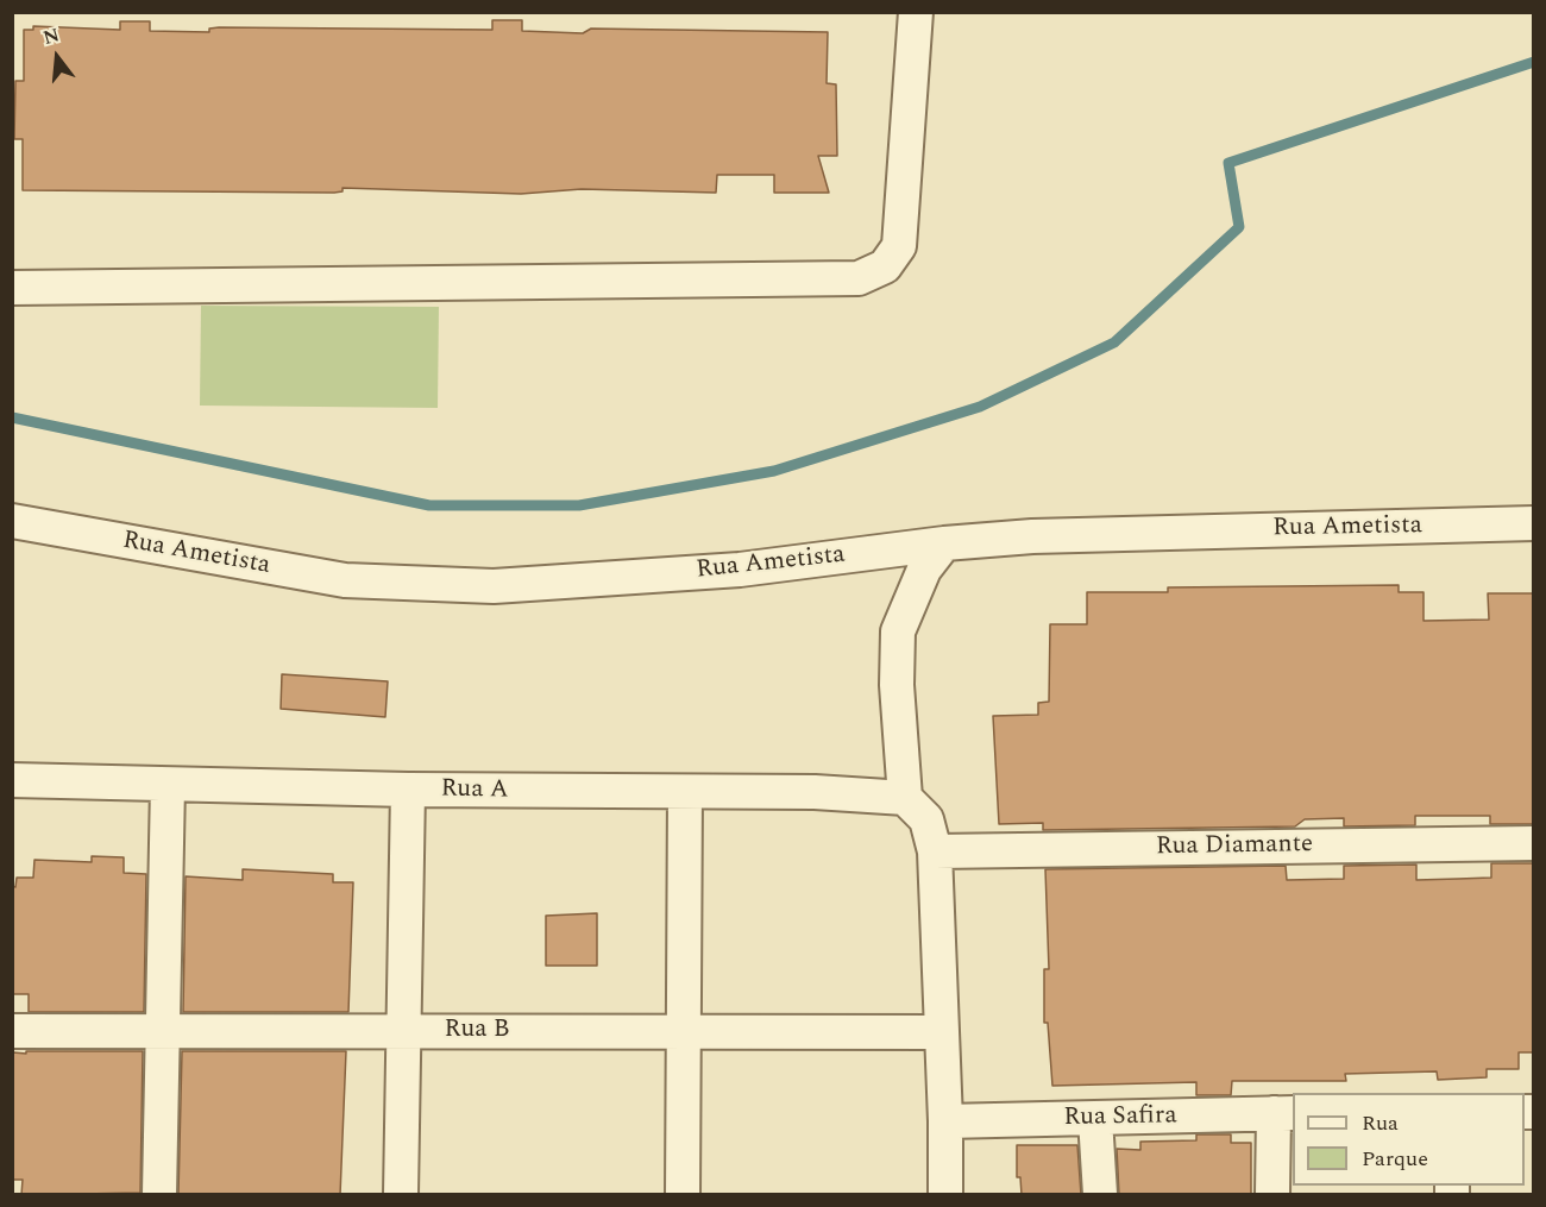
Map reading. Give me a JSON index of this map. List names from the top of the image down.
{
  "streets": {
    "street": [
      "Rua Ametista",
      "Rua A",
      "Rua Diamante",
      "Rua B",
      "Rua Safira"
    ]
  },
  "crossings": [
    ["Rua A", "Rua Diamante"]
  ],
  "legend": ["Rua", "Parque"],
  "north": "top"
}
